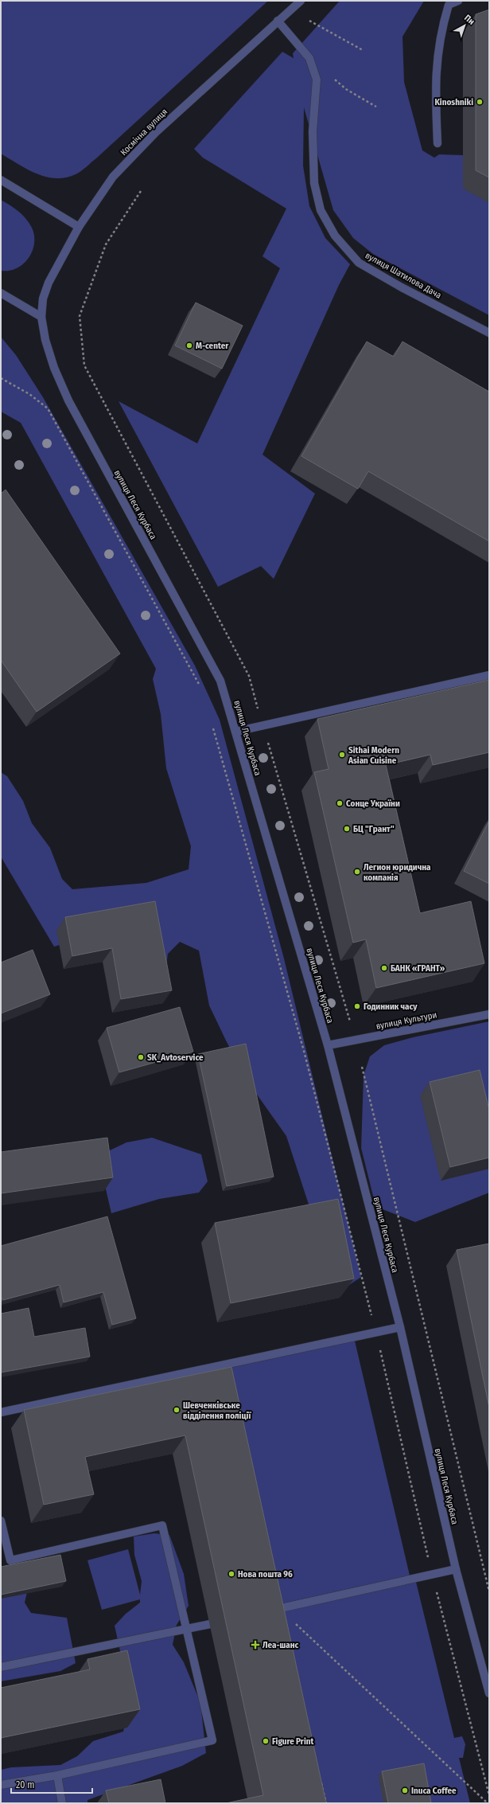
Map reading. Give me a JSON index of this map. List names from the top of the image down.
{
  "streets": {
    "street": [
      "Космічна вулиця",
      "вулиця Шатилова Дача",
      "вулиця Леся Курбаса",
      "вулиця Культури"
    ]
  },
  "crossings": [
    ["Космічна вулиця", "вулиця Шатилова Дача"],
    ["Космічна вулиця", "вулиця Леся Курбаса"],
    ["вулиця Леся Курбаса", "вулиця Культури"]
  ],
  "places": {
    "other": [
      "Kinoshniki",
      "M-center",
      "Sithai Modern Asian Cuisine",
      "Сонце України",
      "БЦ \"Грант\"",
      "Легион юридична компанія",
      "БАНК «ГРАНТ»",
      "Годинник часу",
      "SK_Avtoservice",
      "Шевченківське відділення поліції",
      "Нова пошта 96",
      "Figure Print",
      "Inuca Coffee"
    ],
    "health": ["Леа-шанс"]
  },
  "scale_bar": "20 m",
  "north": "top right"
}
